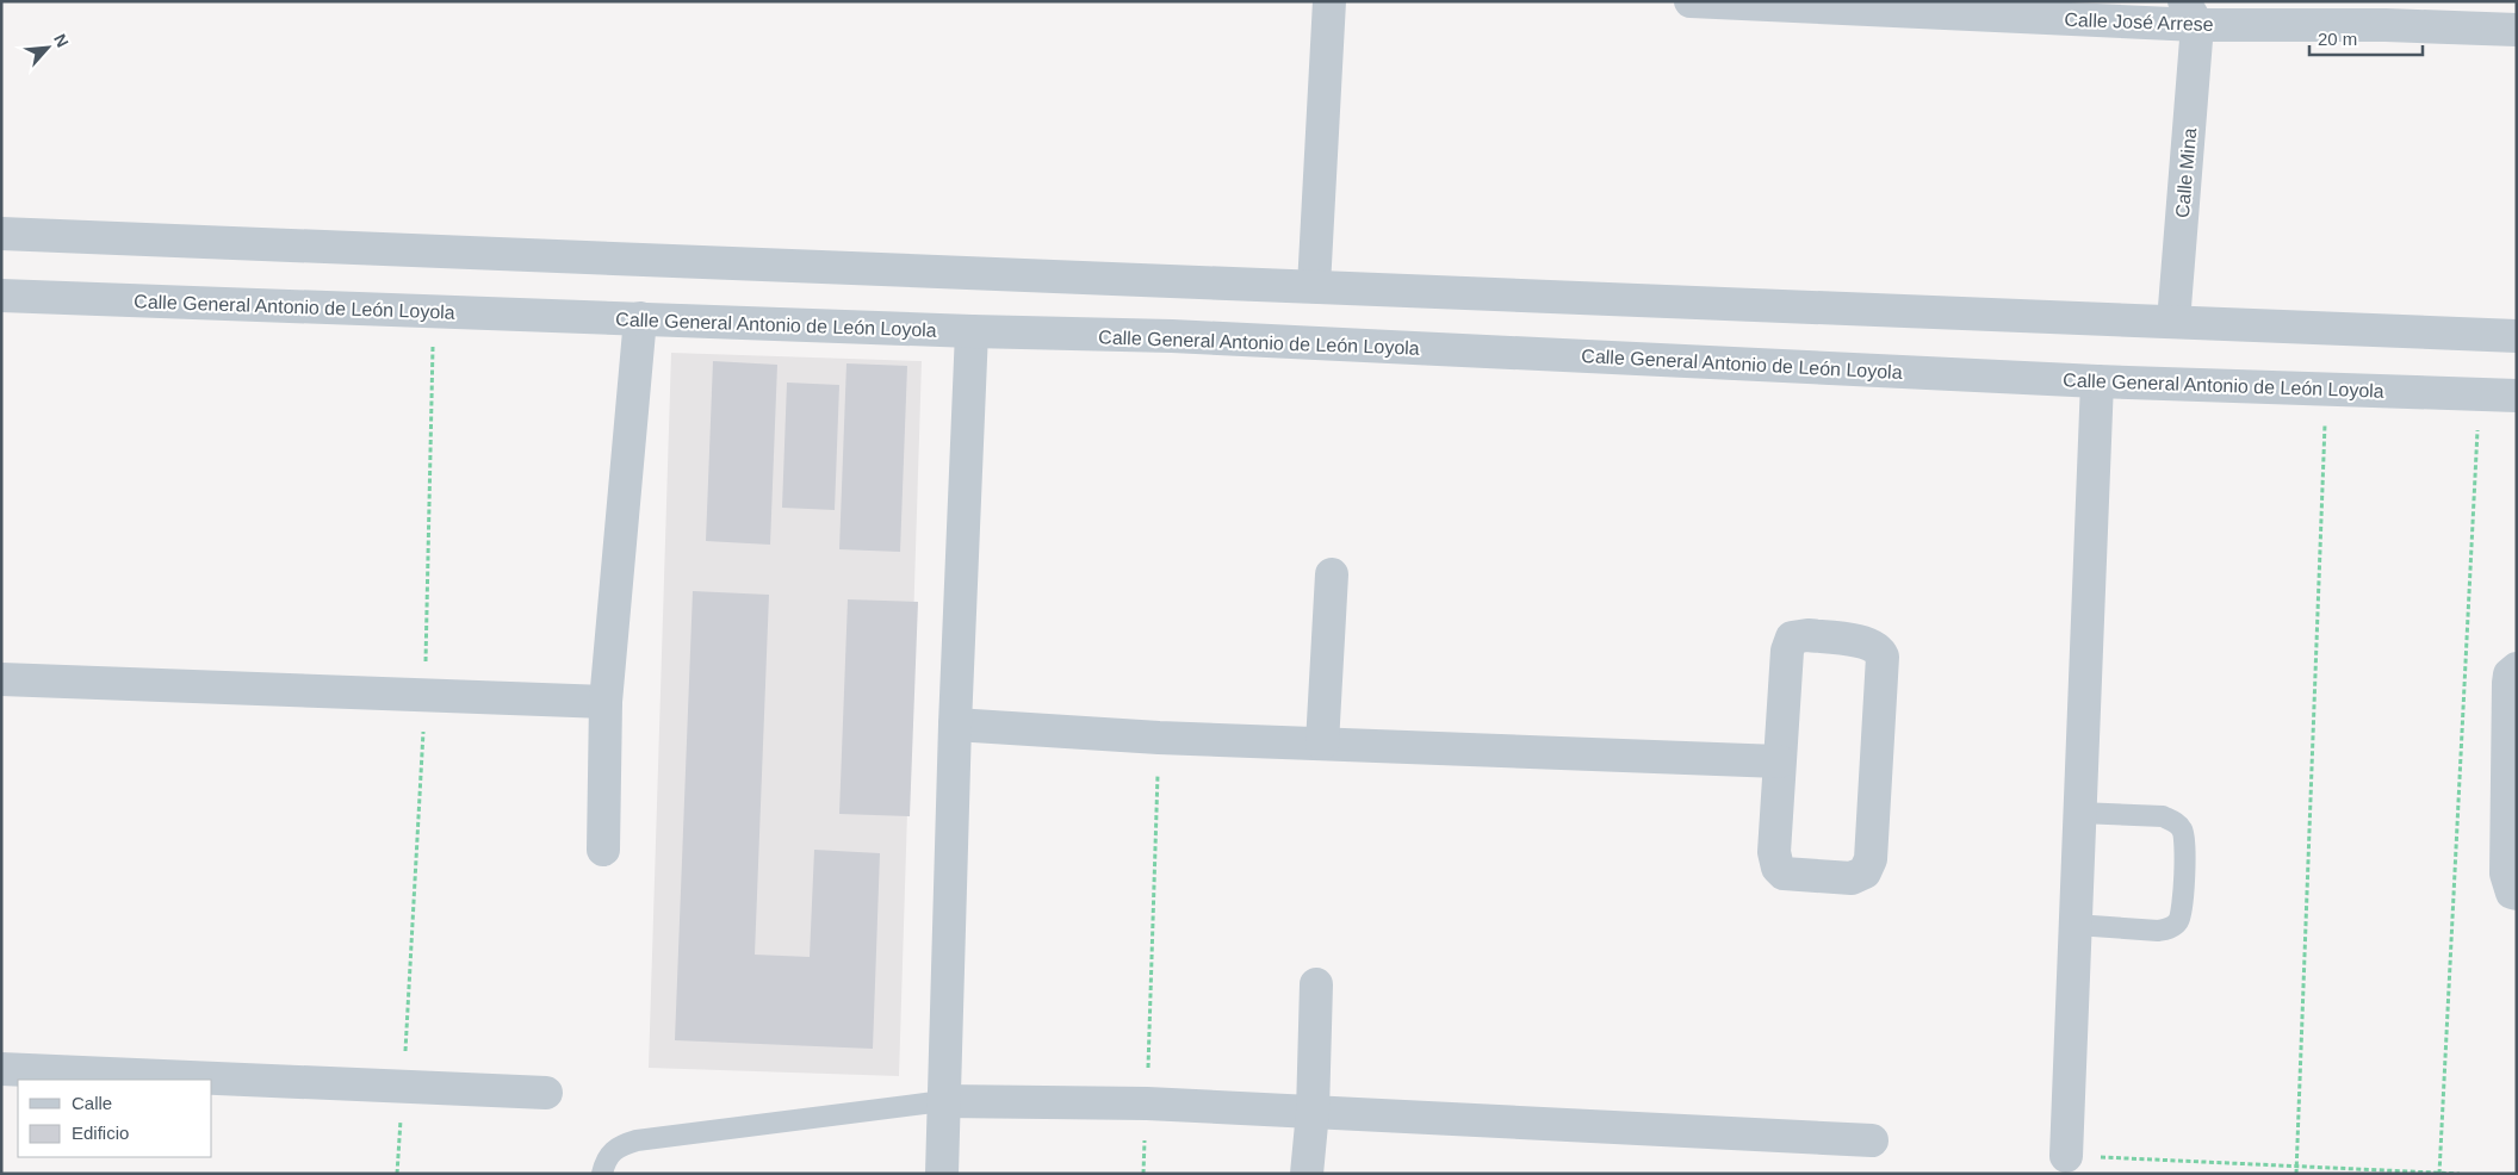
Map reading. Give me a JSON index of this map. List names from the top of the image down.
{
  "streets": {
    "street": ["Calle José Arrese", "Calle Mina", "Calle General Antonio de León Loyola"]
  },
  "crossings": [
    ["Calle José Arrese", "Calle Mina"]
  ],
  "legend": ["Calle", "Edificio"],
  "scale_bar": "20 m",
  "north": "top right"
}
